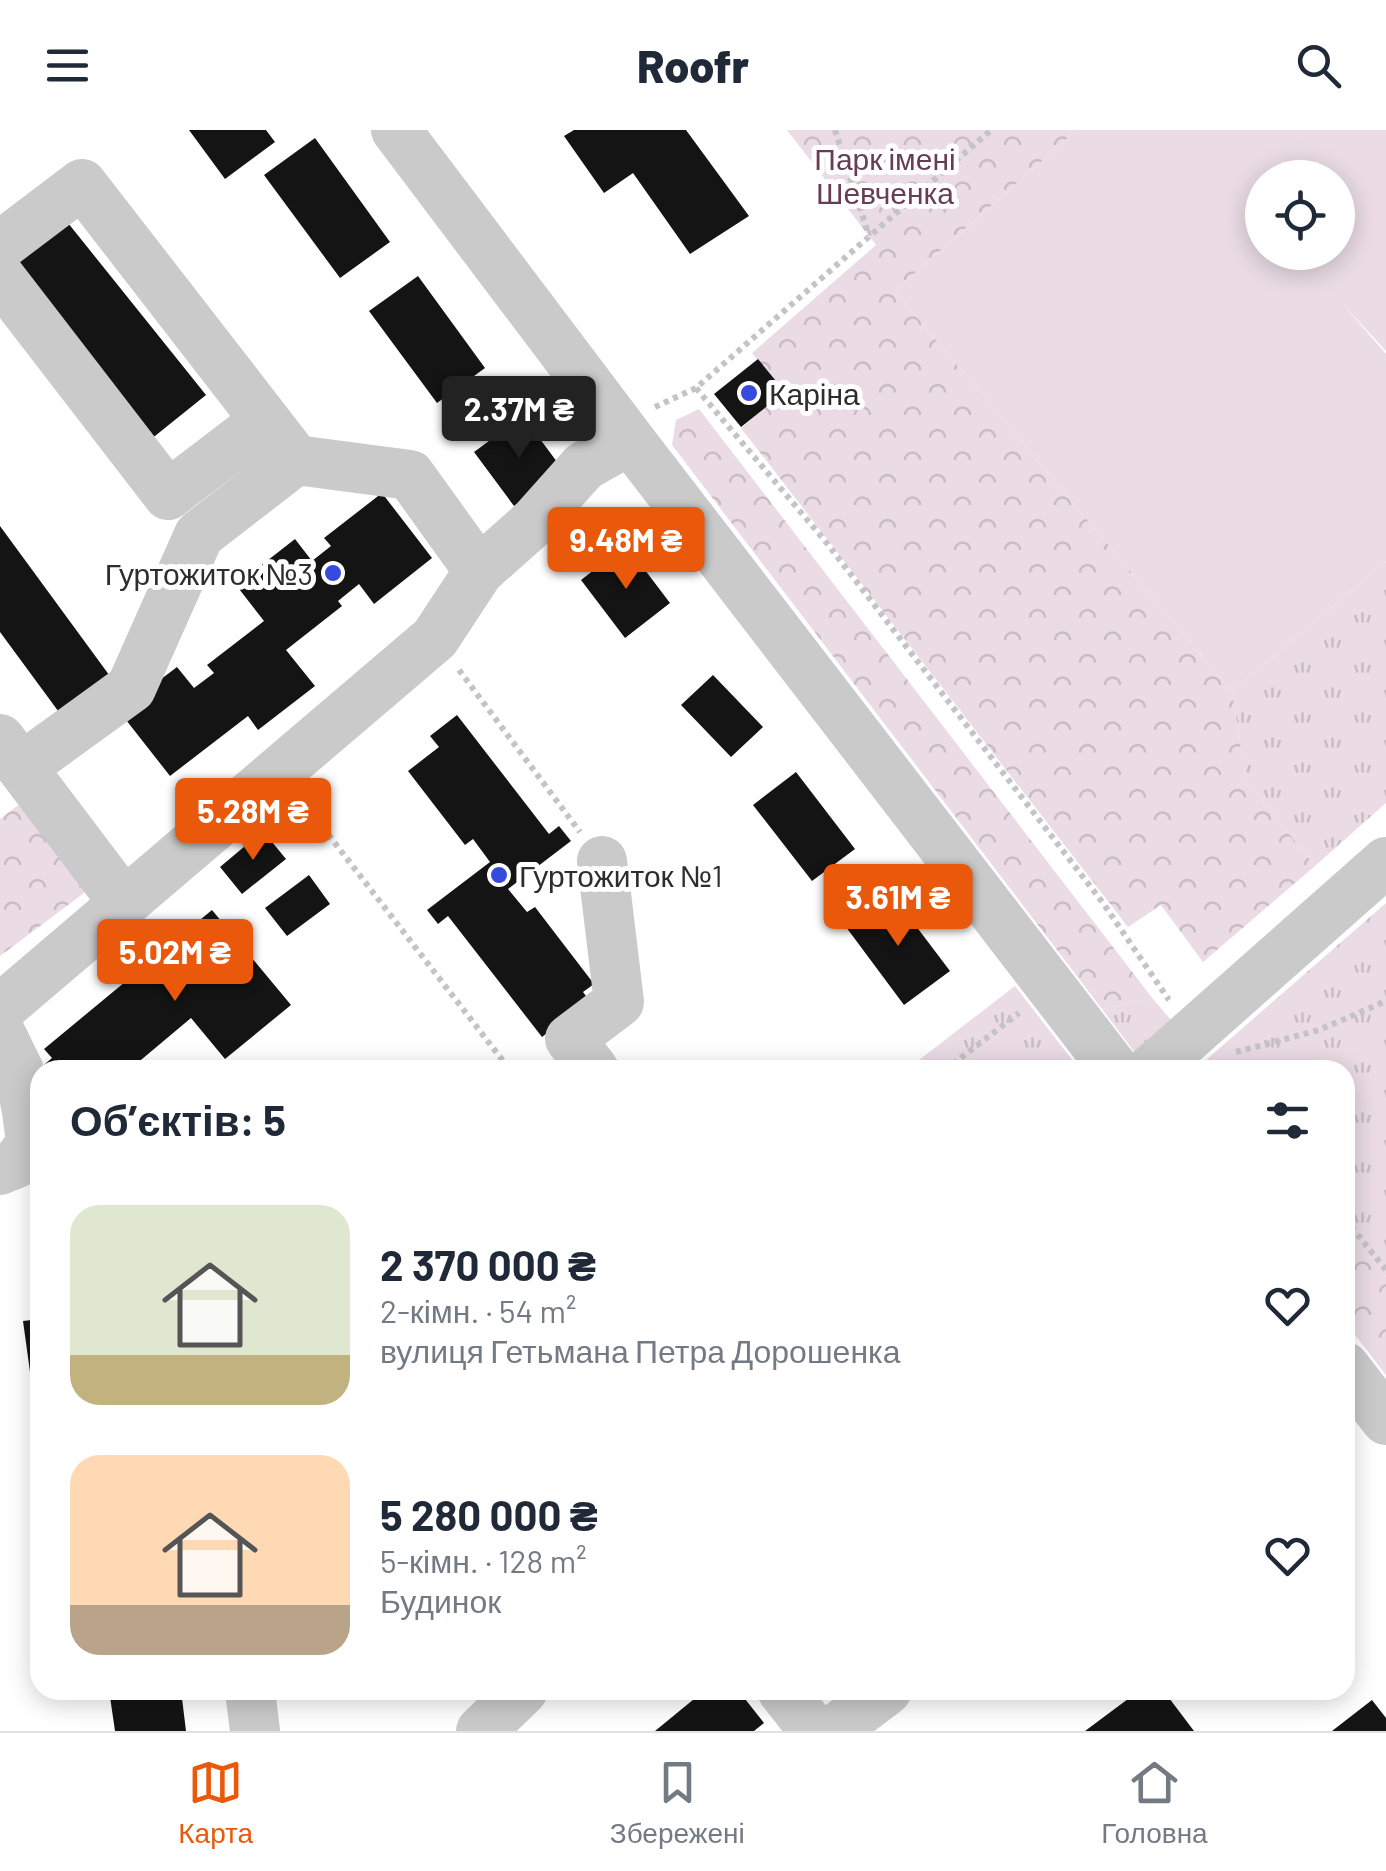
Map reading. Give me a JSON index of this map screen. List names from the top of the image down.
{
  "parks": ["Парк імені Шевченка"],
  "places": ["Каріна", "Гуртожиток №3", "Гуртожиток №1"],
  "page": {
    "header": "Roofr",
    "price": [
      "2.37M ₴",
      "9.48M ₴",
      "5.28M ₴",
      "3.61M ₴",
      "5.02M ₴"
    ],
    "heading": "Об’єктів: 5",
    "list": [
      {
        "name": "2 370 000 ₴",
        "note": "2-кімн. · 54 m² · вулиця Гетьмана Петра Дорошенка"
      },
      {
        "name": "5 280 000 ₴",
        "note": "5-кімн. · 128 m² · Будинок"
      }
    ],
    "tabs": ["Карта", "Збережені", "Головна"]
  }
}
